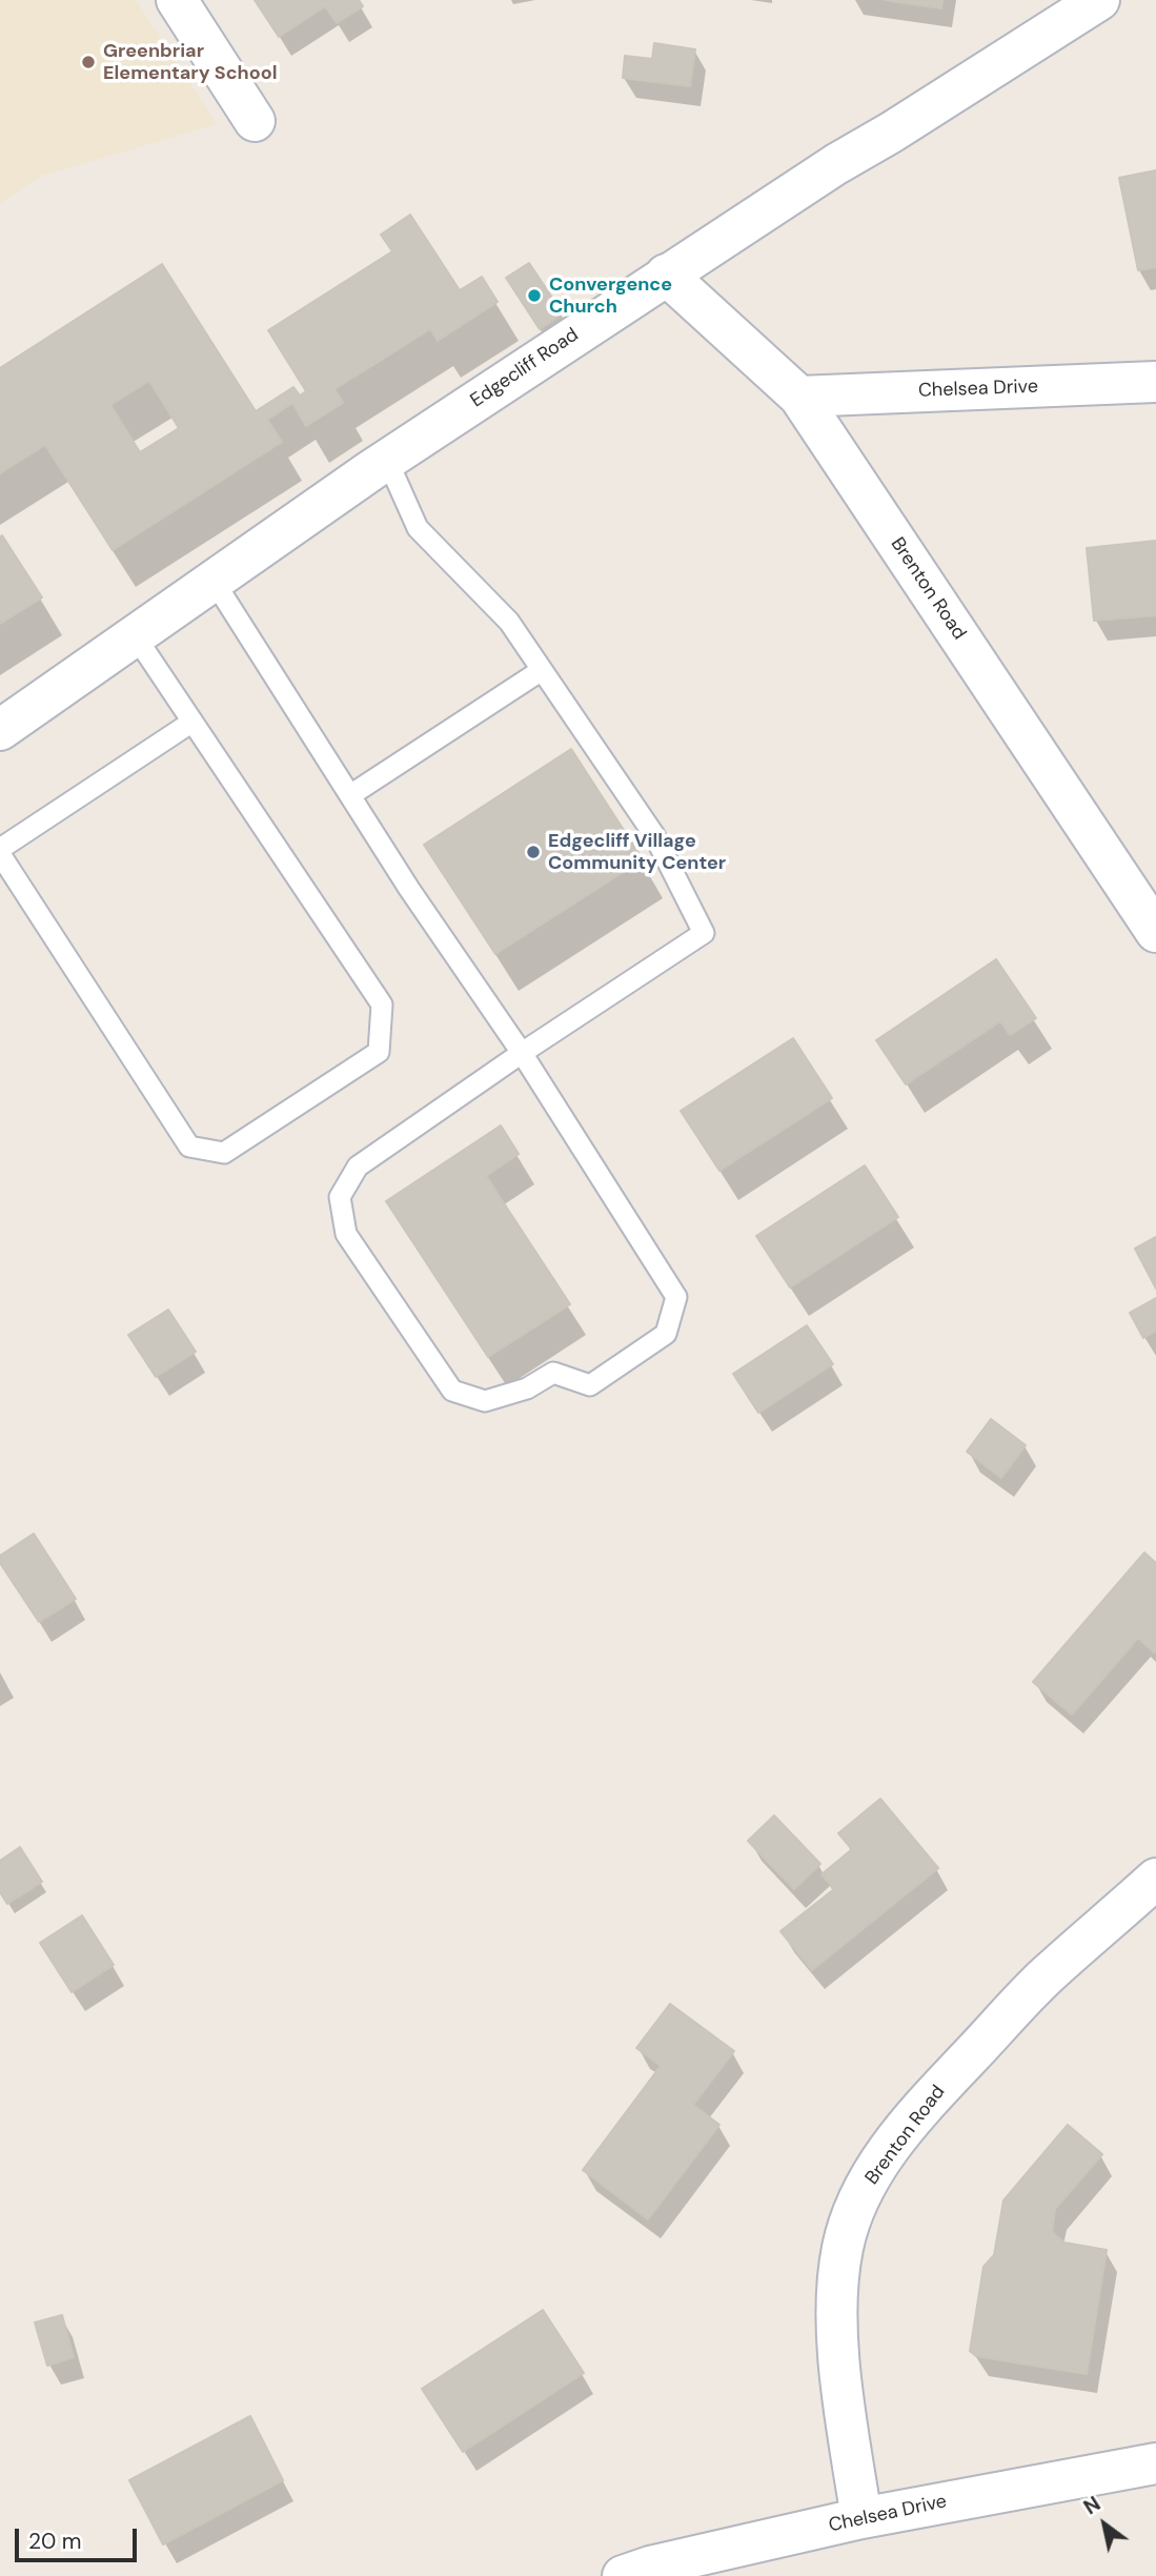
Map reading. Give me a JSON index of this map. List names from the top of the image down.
{
  "streets": {
    "street": ["Edgecliff Road", "Chelsea Drive", "Brenton Road"]
  },
  "crossings": [
    ["Edgecliff Road", "Brenton Road"],
    ["Chelsea Drive", "Brenton Road"]
  ],
  "places": ["Greenbriar Elementary School", "Convergence Church", "Edgecliff Village Community Center"],
  "scale_bar": "20 m",
  "north": "top left"
}
